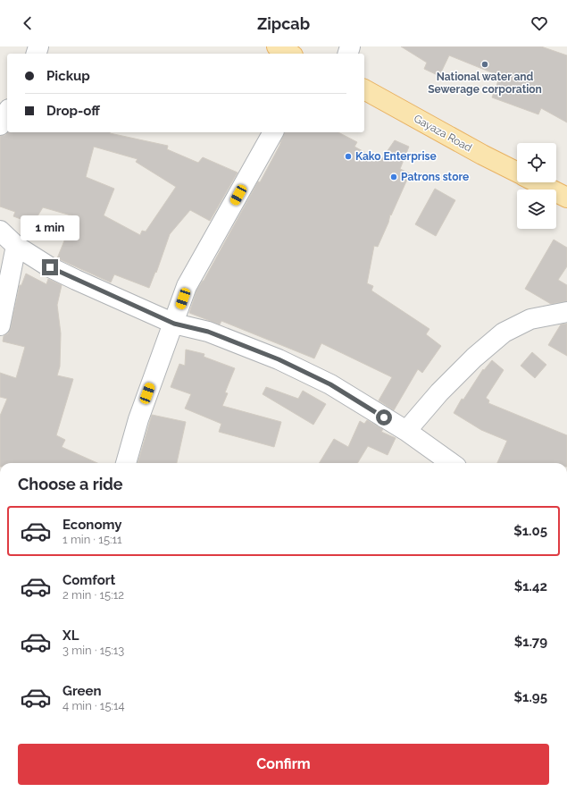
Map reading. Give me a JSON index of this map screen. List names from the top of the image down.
{
  "streets": {
    "main road": ["Gayaza Road"]
  },
  "places": ["National water and Sewerage corporation", "Kako Enterprise", "Patrons store"],
  "page": {
    "header": "Zipcab",
    "banner": ["Pickup", "Drop-off"],
    "bubble": "1 min",
    "heading": "Choose a ride",
    "list": [
      {
        "name": "Economy",
        "note": "1 min · 15:11",
        "value": "$1.05"
      },
      {
        "name": "Comfort",
        "note": "2 min · 15:12",
        "value": "$1.42"
      },
      {
        "name": "XL",
        "note": "3 min · 15:13",
        "value": "$1.79"
      },
      {
        "name": "Green",
        "note": "4 min · 15:14",
        "value": "$1.95"
      }
    ],
    "buttons": "Confirm"
  }
}
